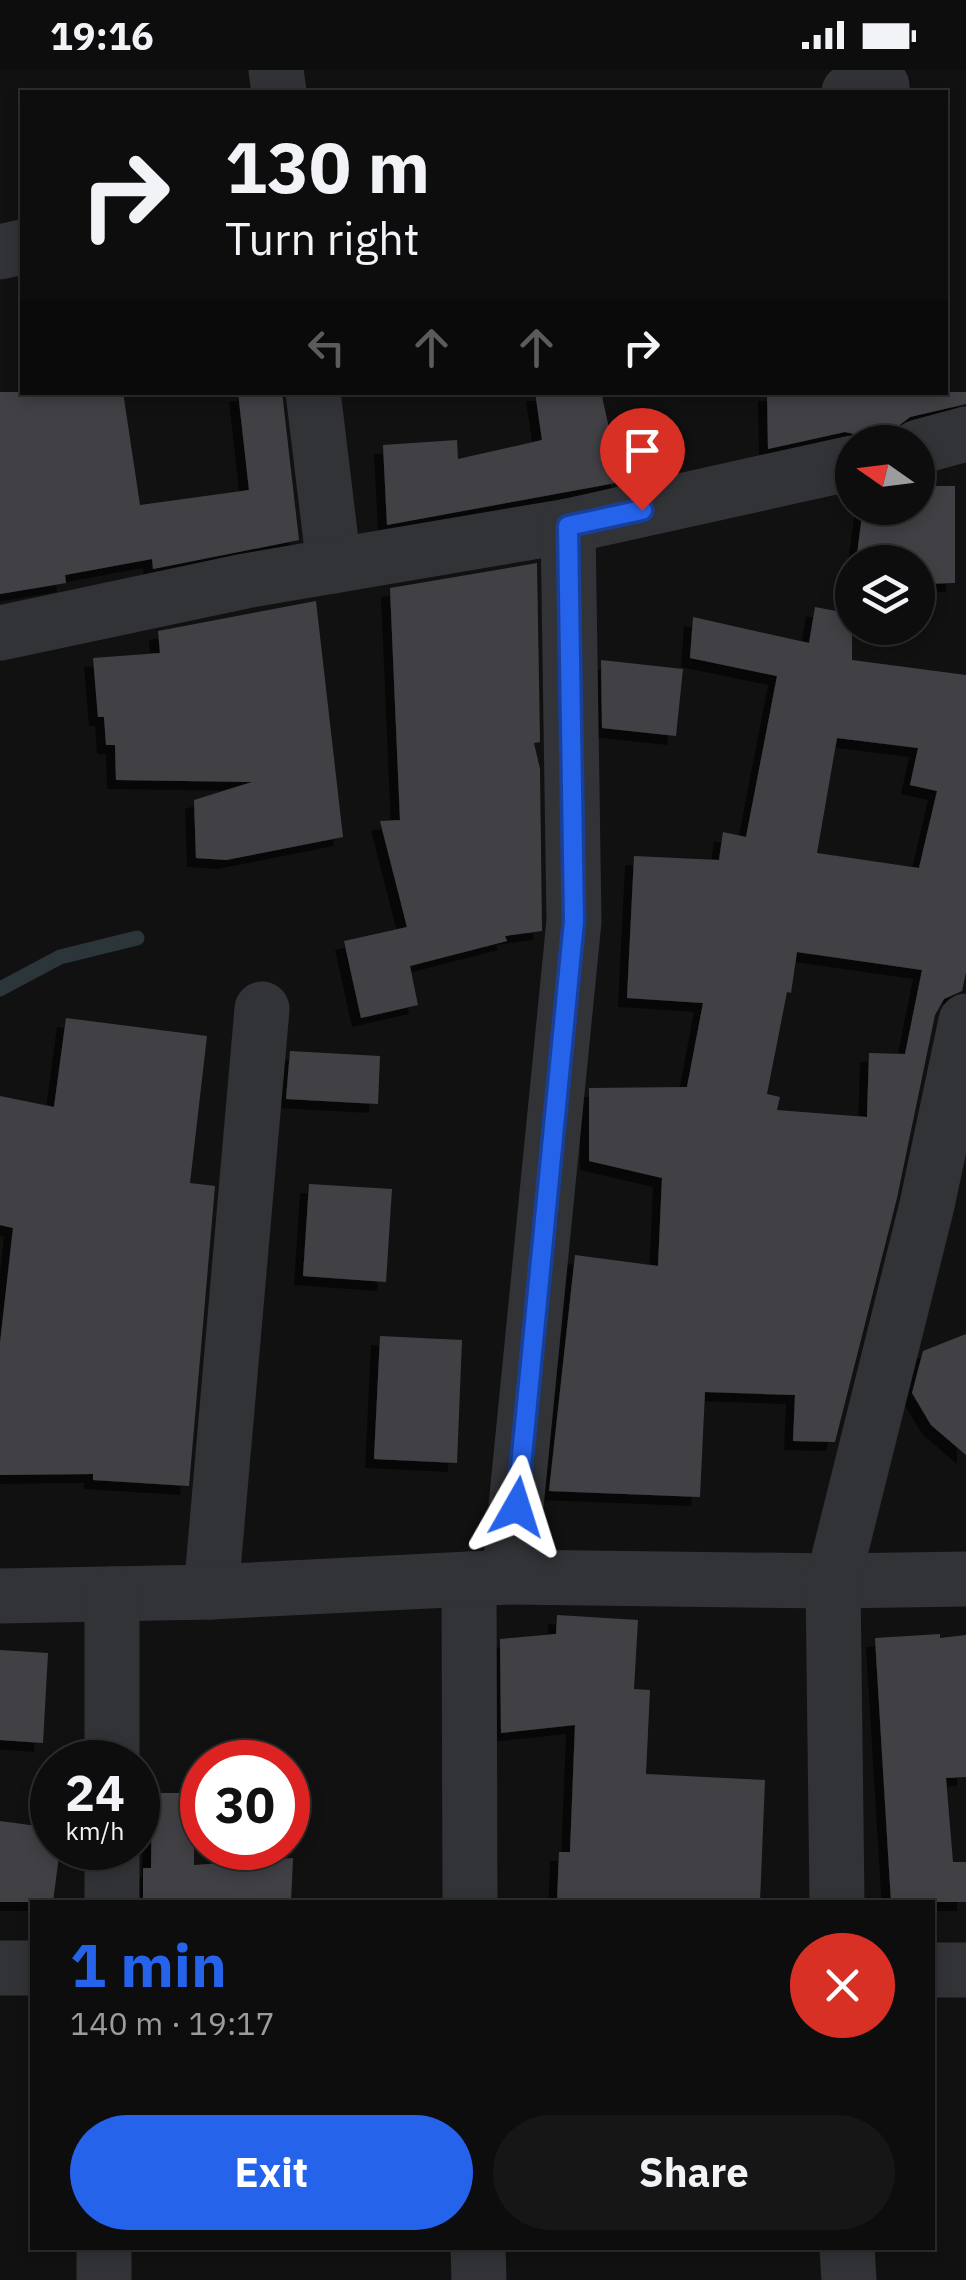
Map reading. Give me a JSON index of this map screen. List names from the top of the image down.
{
  "north": "left",
  "page": {
    "status": "19:16",
    "turn": ["130 m", "Turn right"],
    "speed": "24 km/h",
    "limit": "30",
    "heading": ["1 min", "140 m · 19:17"],
    "buttons": ["Exit", "Share"]
  }
}
